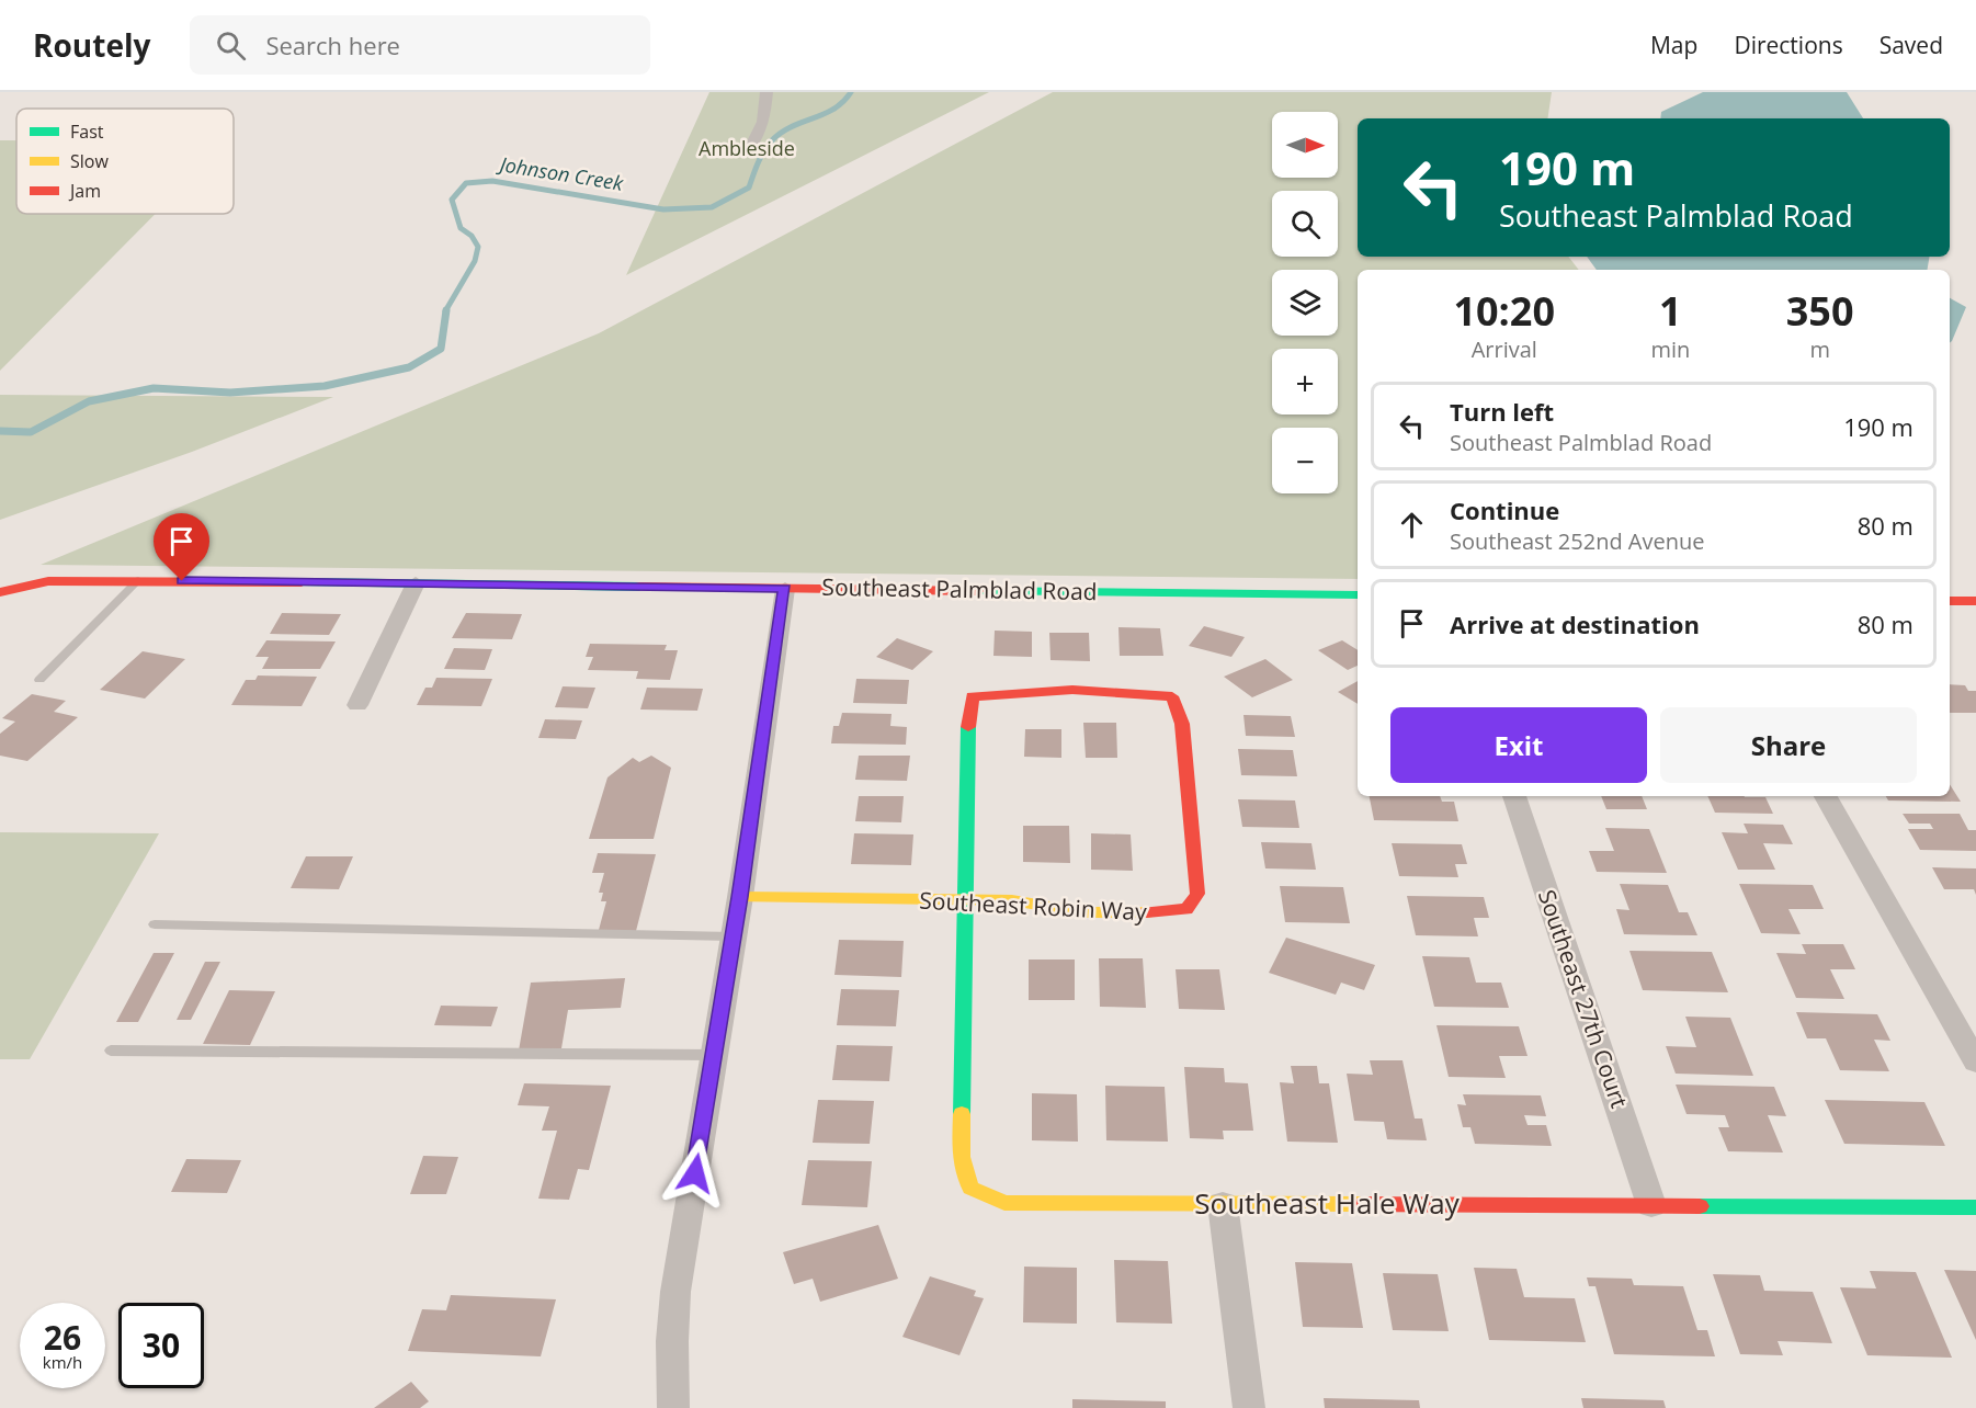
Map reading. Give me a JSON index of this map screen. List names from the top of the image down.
{
  "streets": {
    "street": [
      "Southeast Palmblad Road",
      "Southeast Robin Way",
      "Southeast 27th Court",
      "Southeast Hale Way"
    ]
  },
  "crossings": [
    ["Southeast Robin Way", "Southeast Hale Way"],
    ["Southeast 27th Court", "Southeast Hale Way"]
  ],
  "water": ["Johnson Creek"],
  "parks": ["Ambleside"],
  "legend": ["Fast", "Slow", "Jam"],
  "north": "right",
  "page": {
    "header": "Routely",
    "search": "Search here",
    "nav": ["Map", "Directions", "Saved"],
    "map_buttons": ["+", "−"],
    "turn": ["190 m", "Southeast Palmblad Road"],
    "eta": [
      "10:20",
      "Arrival",
      "1",
      "min",
      "350",
      "m"
    ],
    "list": [
      {
        "name": "Turn left",
        "note": "Southeast Palmblad Road",
        "value": "190 m"
      },
      {
        "name": "Continue",
        "note": "Southeast 252nd Avenue",
        "value": "80 m"
      },
      {
        "name": "Arrive at destination",
        "value": "80 m"
      }
    ],
    "buttons": ["Exit", "Share"],
    "speed": "26 km/h",
    "limit": "30"
  }
}
